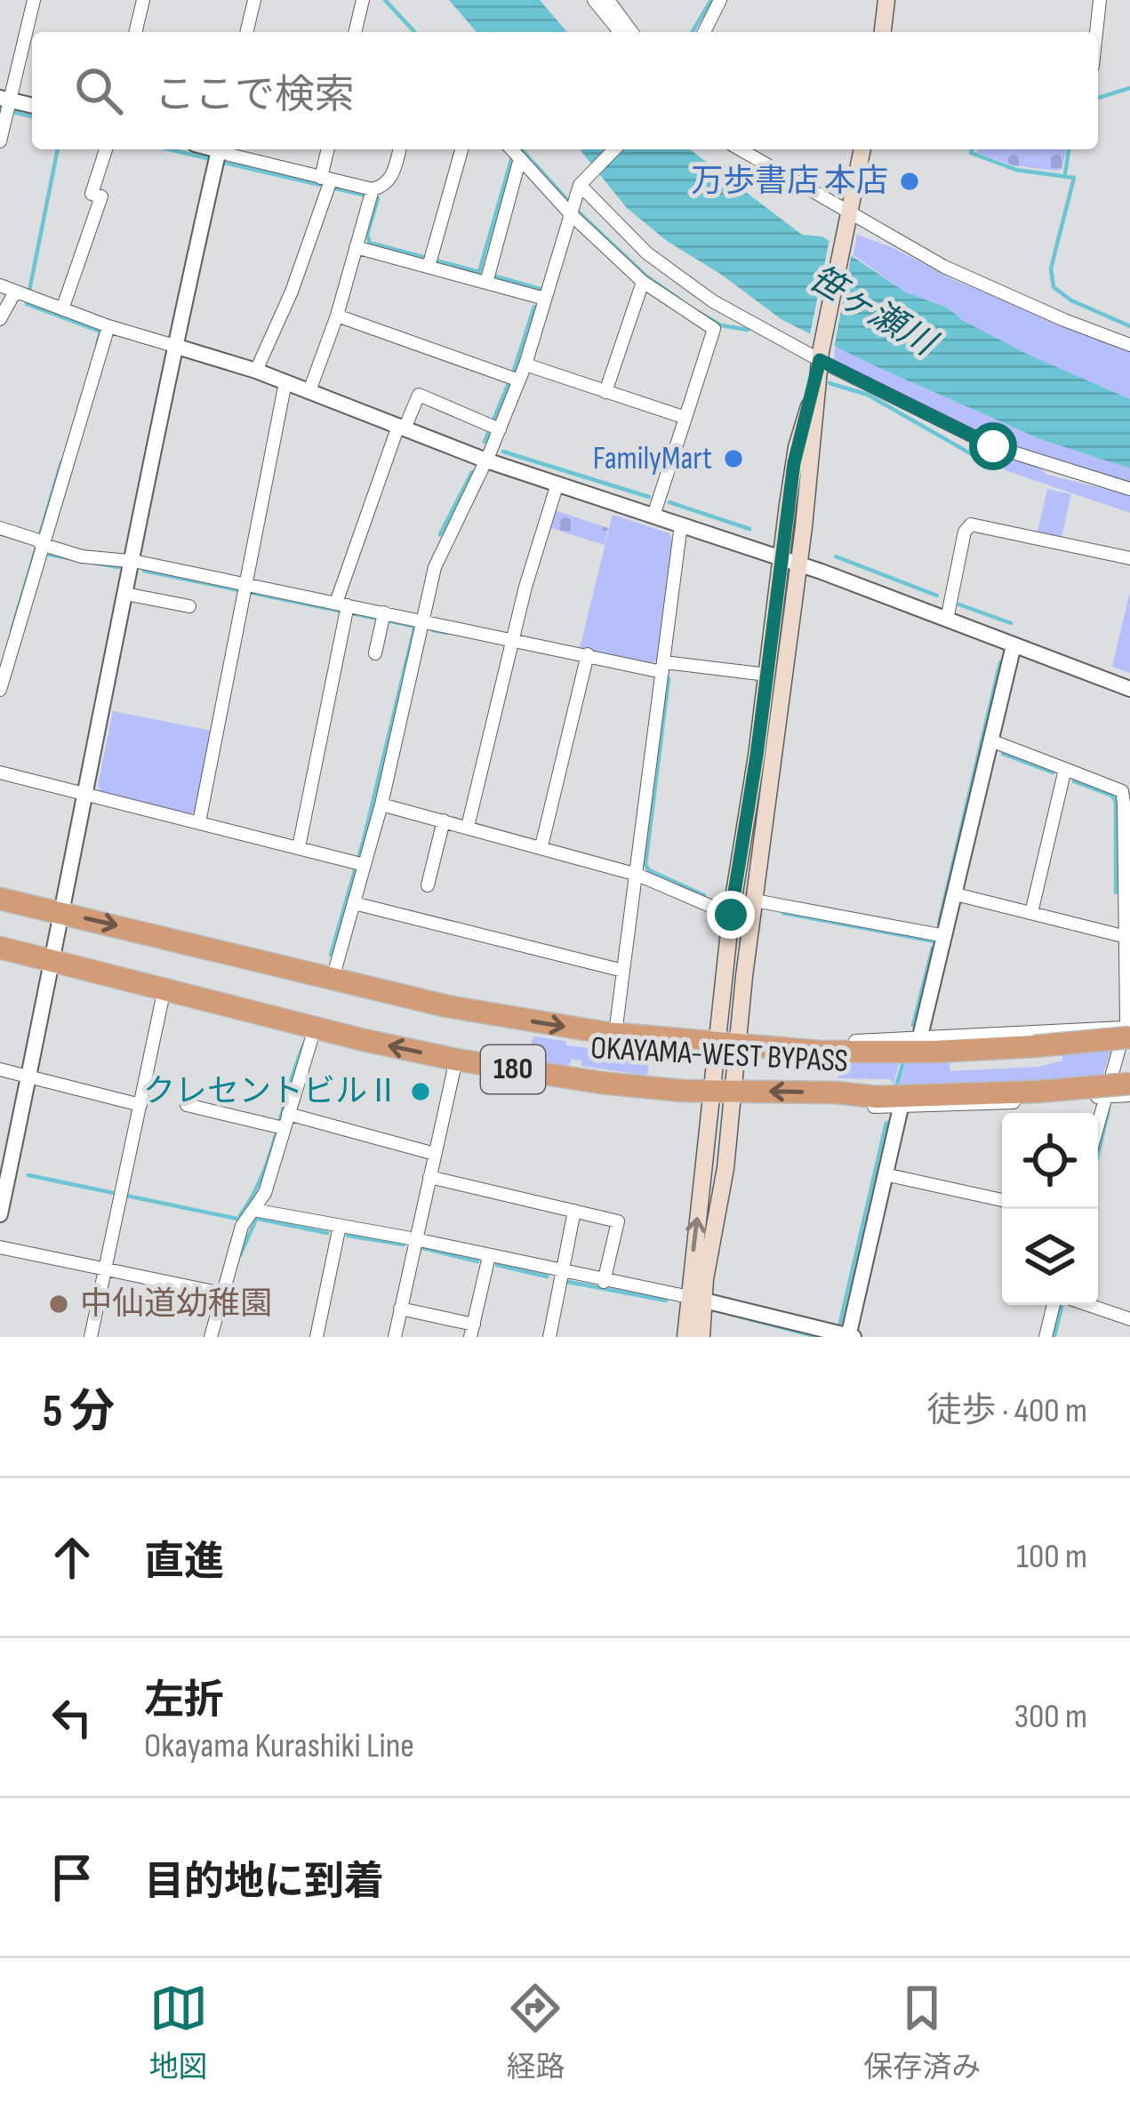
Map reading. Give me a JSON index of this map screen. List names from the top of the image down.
{
  "streets": {
    "highway": ["OKAYAMA-WEST BYPASS", "180"]
  },
  "water": ["笹ヶ瀬川"],
  "places": [
    "万歩書店 本店",
    "FamilyMart",
    "クレセントビルⅡ",
    "中仙道幼稚園"
  ],
  "page": {
    "search": "ここで検索",
    "heading": ["5 分", "徒歩 · 400 m"],
    "list": [
      ["直進", "100 m"],
      ["左折", "Okayama Kurashiki Line", "300 m"],
      "目的地に到着"
    ],
    "nav": ["地図", "経路", "保存済み"]
  }
}
